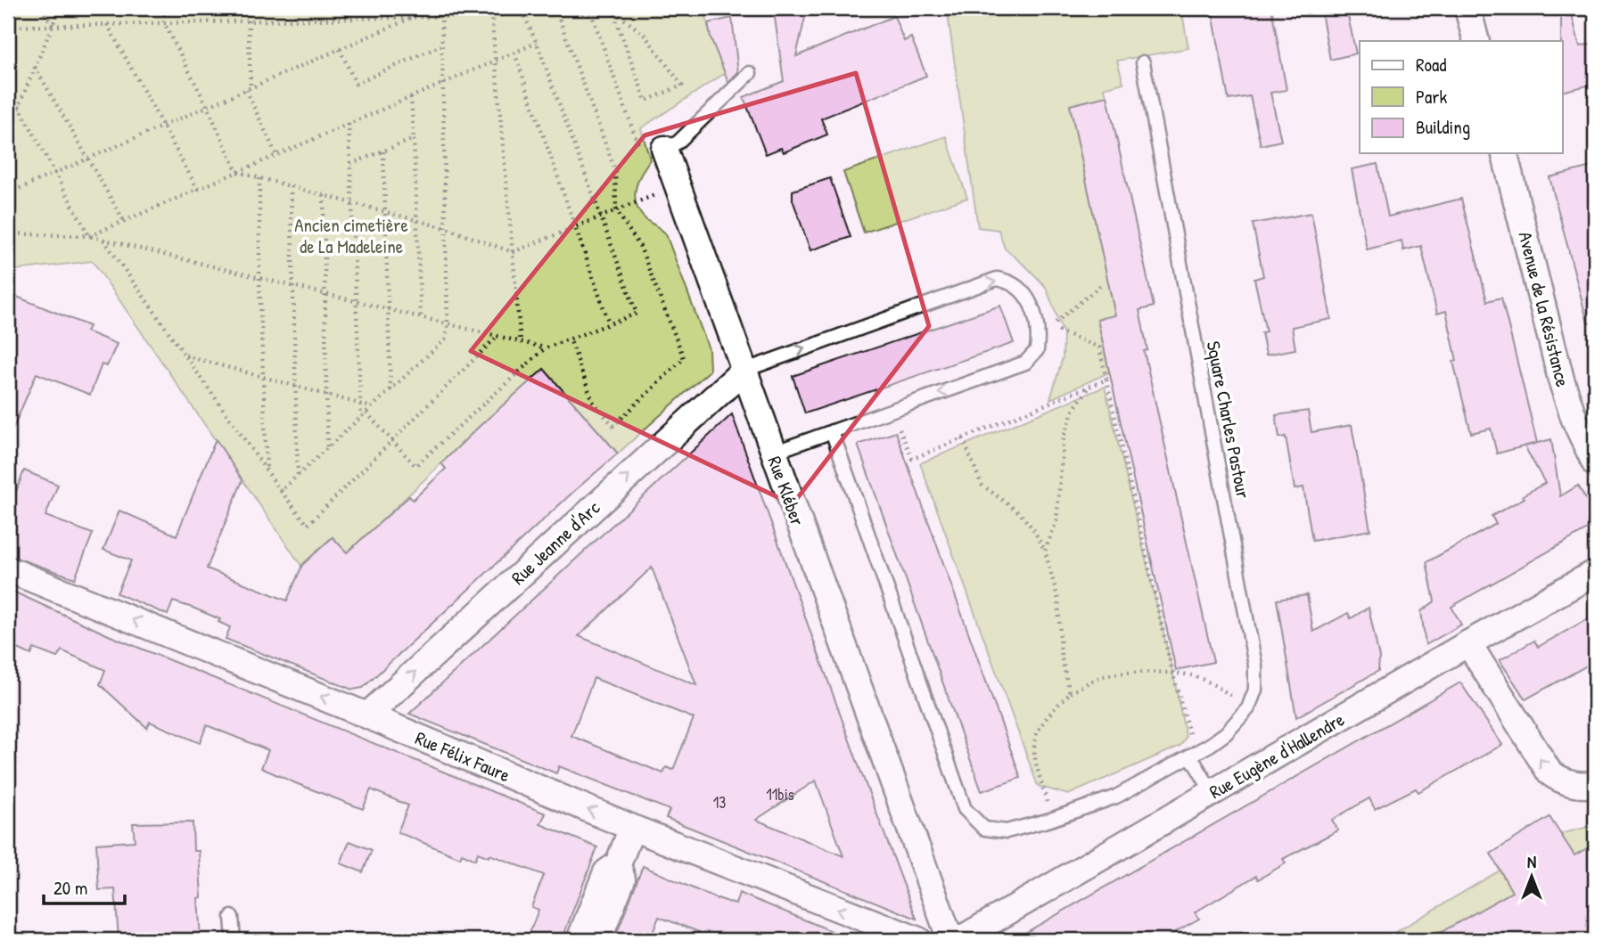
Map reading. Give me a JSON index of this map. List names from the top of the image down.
{
  "streets": {
    "street": [
      "Avenue de la Résistance",
      "Rue Kléber",
      "Rue Jeanne d'Arc",
      "Rue Eugène d'Hallendre",
      "Rue Félix Faure"
    ],
    "lane": ["Square Charles Pastour"]
  },
  "crossings": [
    ["Rue Kléber", "Rue Jeanne d'Arc"],
    ["Rue Jeanne d'Arc", "Rue Félix Faure"]
  ],
  "one_way": ["Rue Jeanne d'Arc", "Rue Félix Faure"],
  "parks": ["Ancien cimetière de La Madeleine"],
  "house_numbers": ["11bis", "13"],
  "legend": ["Road", "Park", "Building"],
  "scale_bar": "20 m",
  "north": "top"
}
